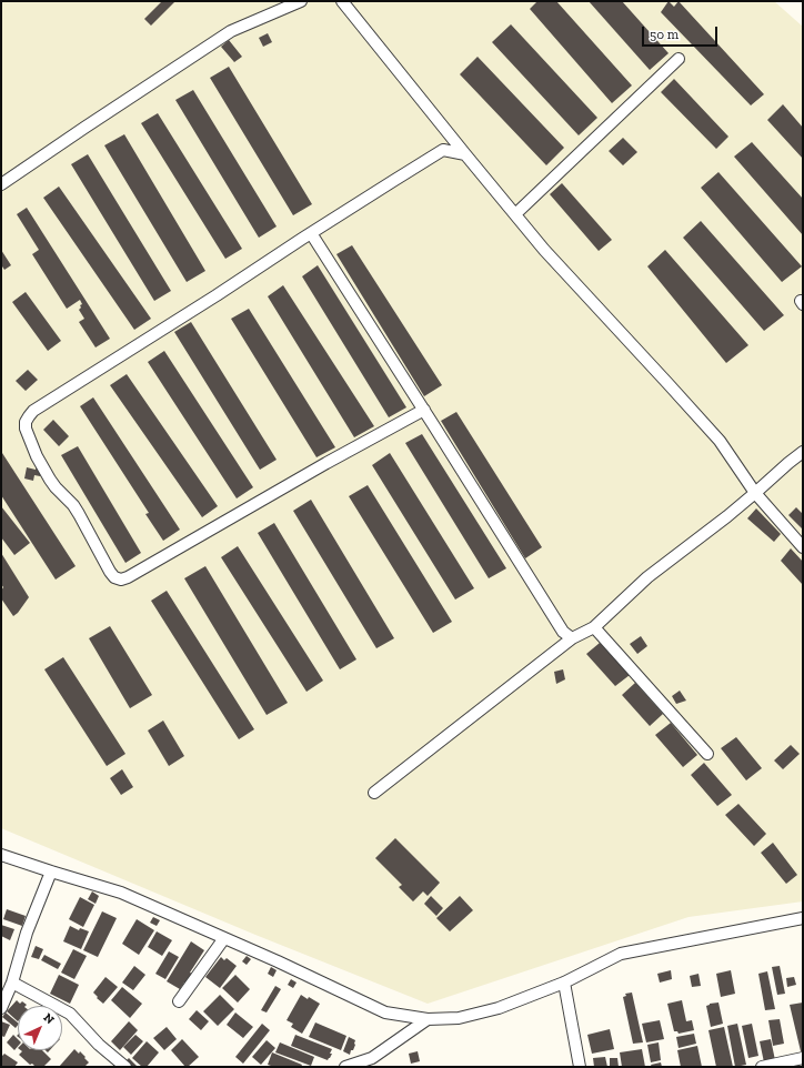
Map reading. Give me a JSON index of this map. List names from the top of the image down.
{
  "scale_bar": "50 m",
  "north": "top right"
}
